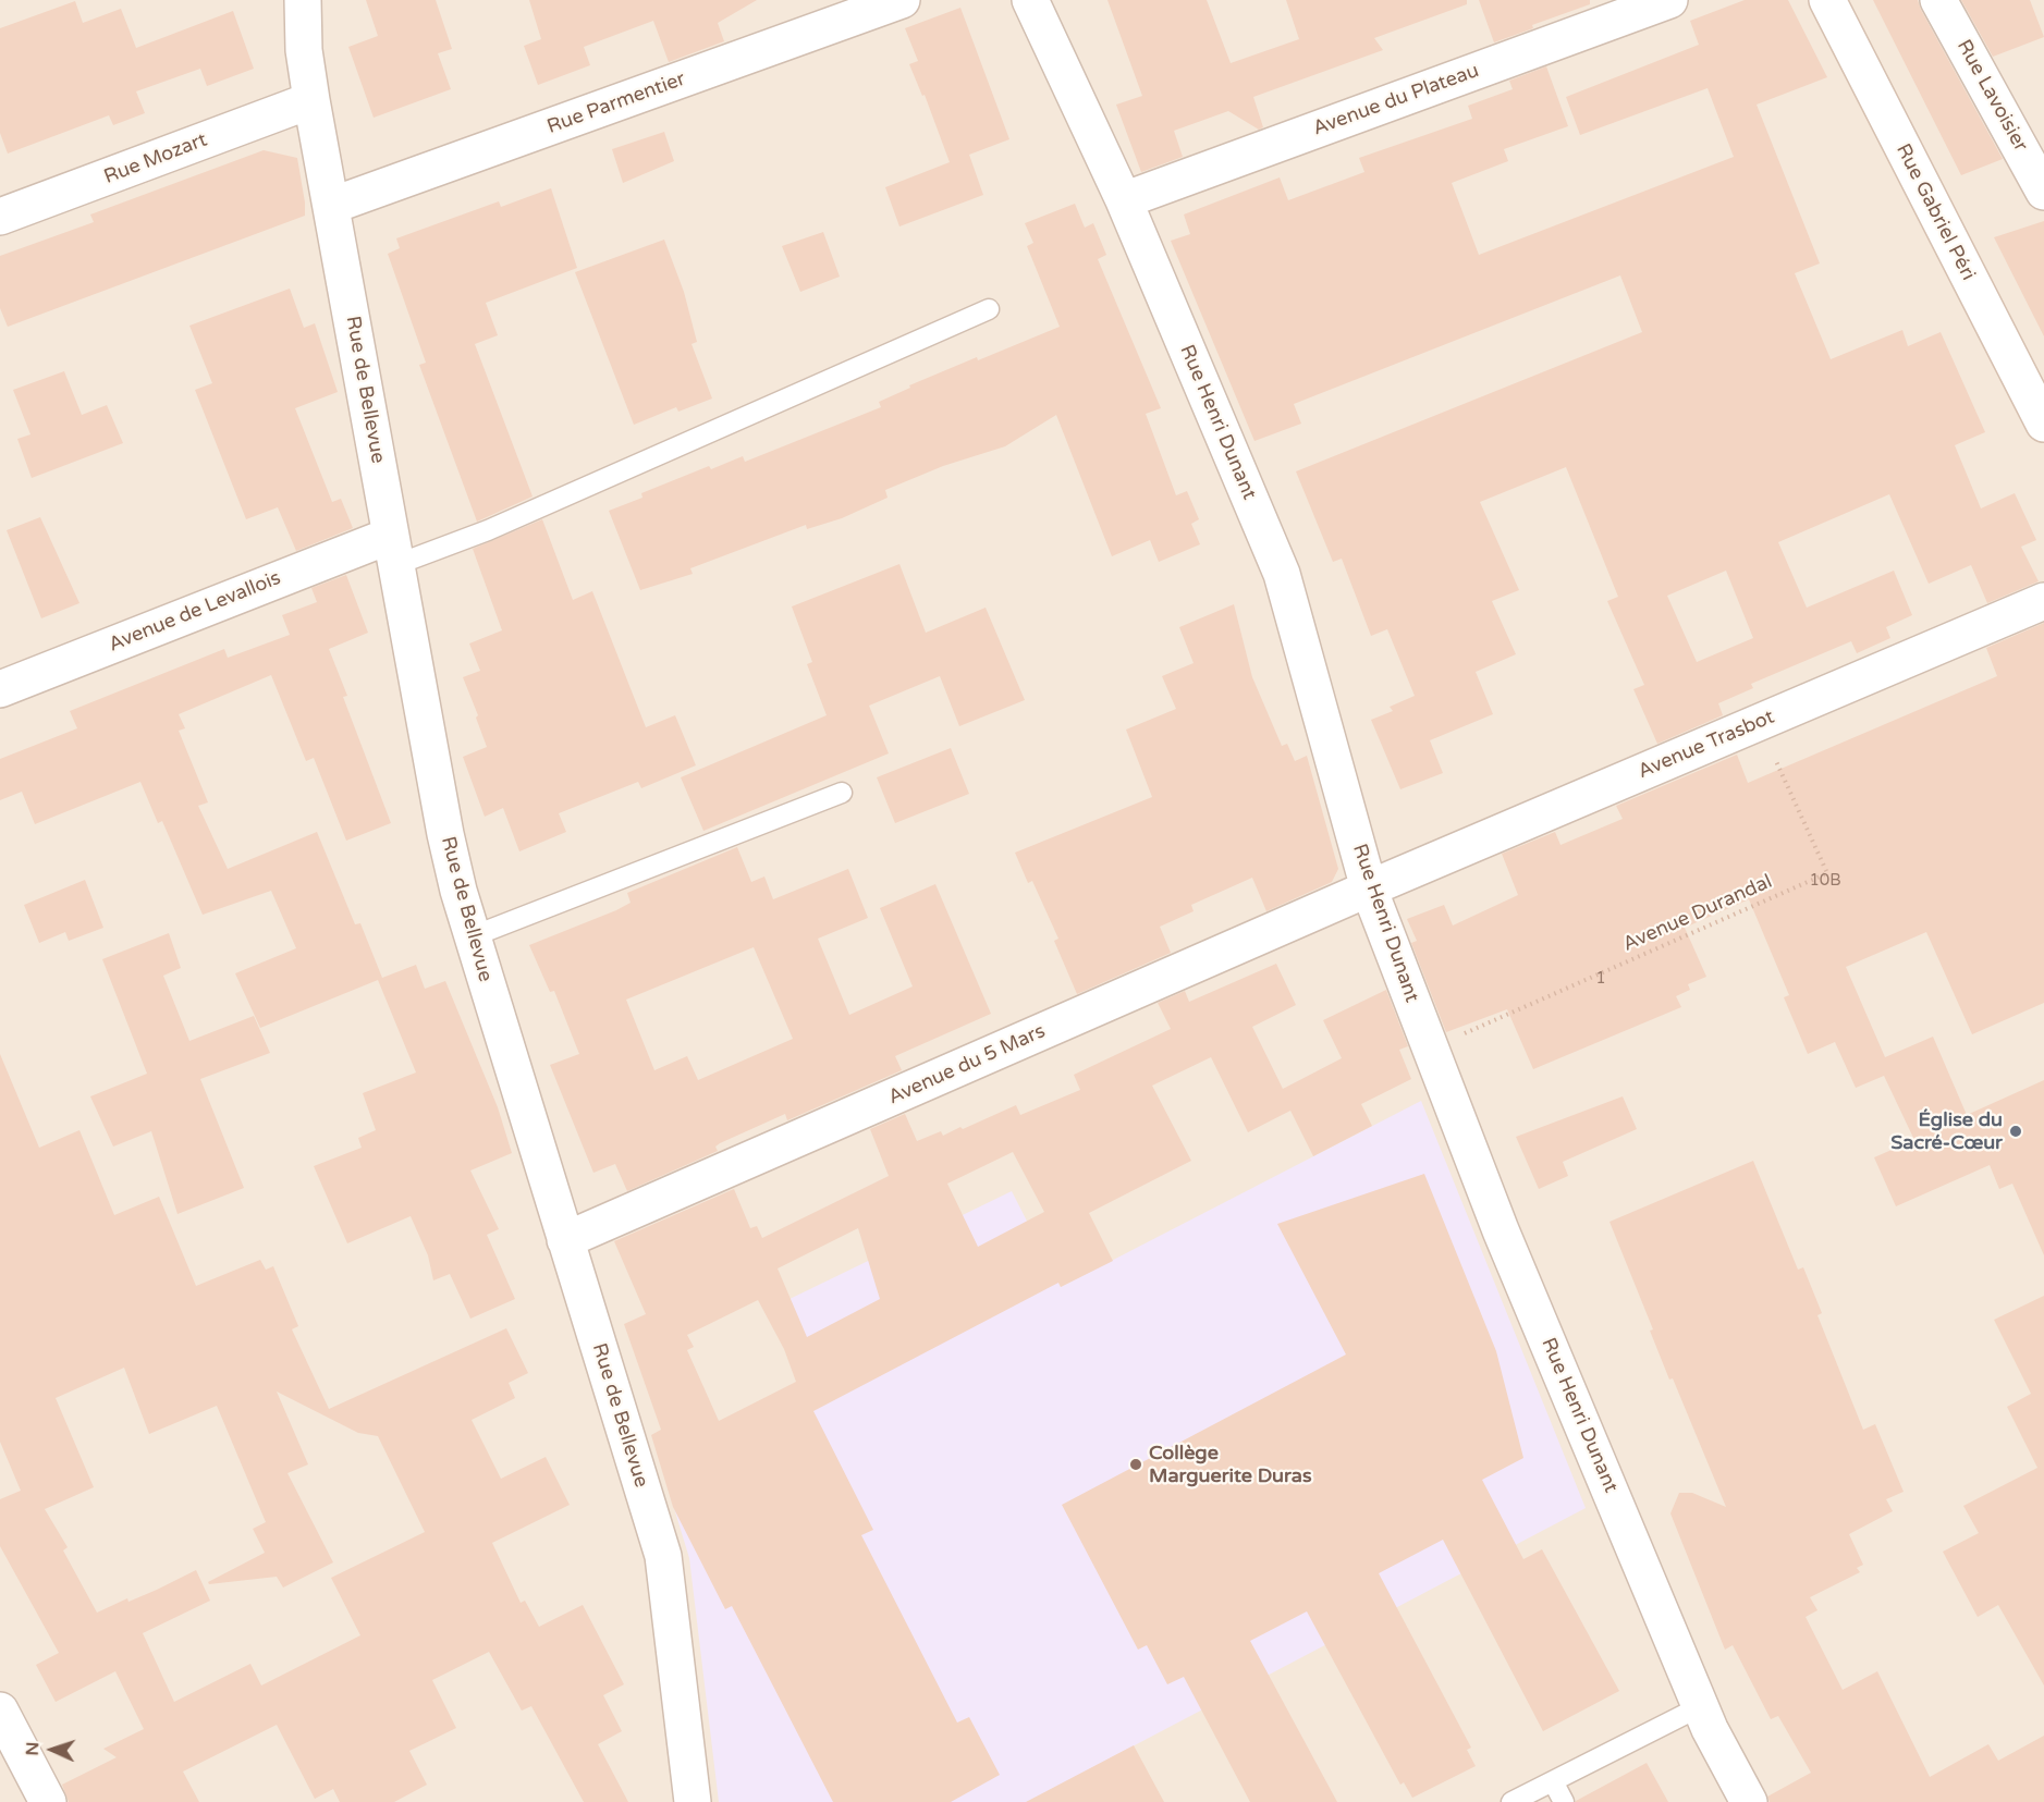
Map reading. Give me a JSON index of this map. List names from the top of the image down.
{
  "streets": {
    "street": [
      "Rue Lavoisier",
      "Avenue du Plateau",
      "Rue Parmentier",
      "Rue Mozart",
      "Rue Gabriel Péri",
      "Rue de Bellevue",
      "Rue Henri Dunant",
      "Avenue de Levallois",
      "Avenue Trasbot",
      "Avenue du 5 Mars"
    ],
    "path": ["Avenue Durandal"]
  },
  "crossings": [
    ["Avenue du Plateau", "Rue Henri Dunant"],
    ["Rue Parmentier", "Rue de Bellevue"],
    ["Rue Mozart", "Rue de Bellevue"],
    ["Rue de Bellevue", "Avenue de Levallois"],
    ["Rue de Bellevue", "Avenue du 5 Mars"],
    ["Rue Henri Dunant", "Avenue Trasbot"],
    ["Rue Henri Dunant", "Avenue Durandal"],
    ["Rue Henri Dunant", "Avenue du 5 Mars"],
    ["Avenue Trasbot", "Avenue Durandal"],
    ["Avenue Trasbot", "Avenue du 5 Mars"]
  ],
  "places": ["Église du Sacré-Cœur", "Collège Marguerite Duras"],
  "house_numbers": ["10B", "1"],
  "north": "left"
}
